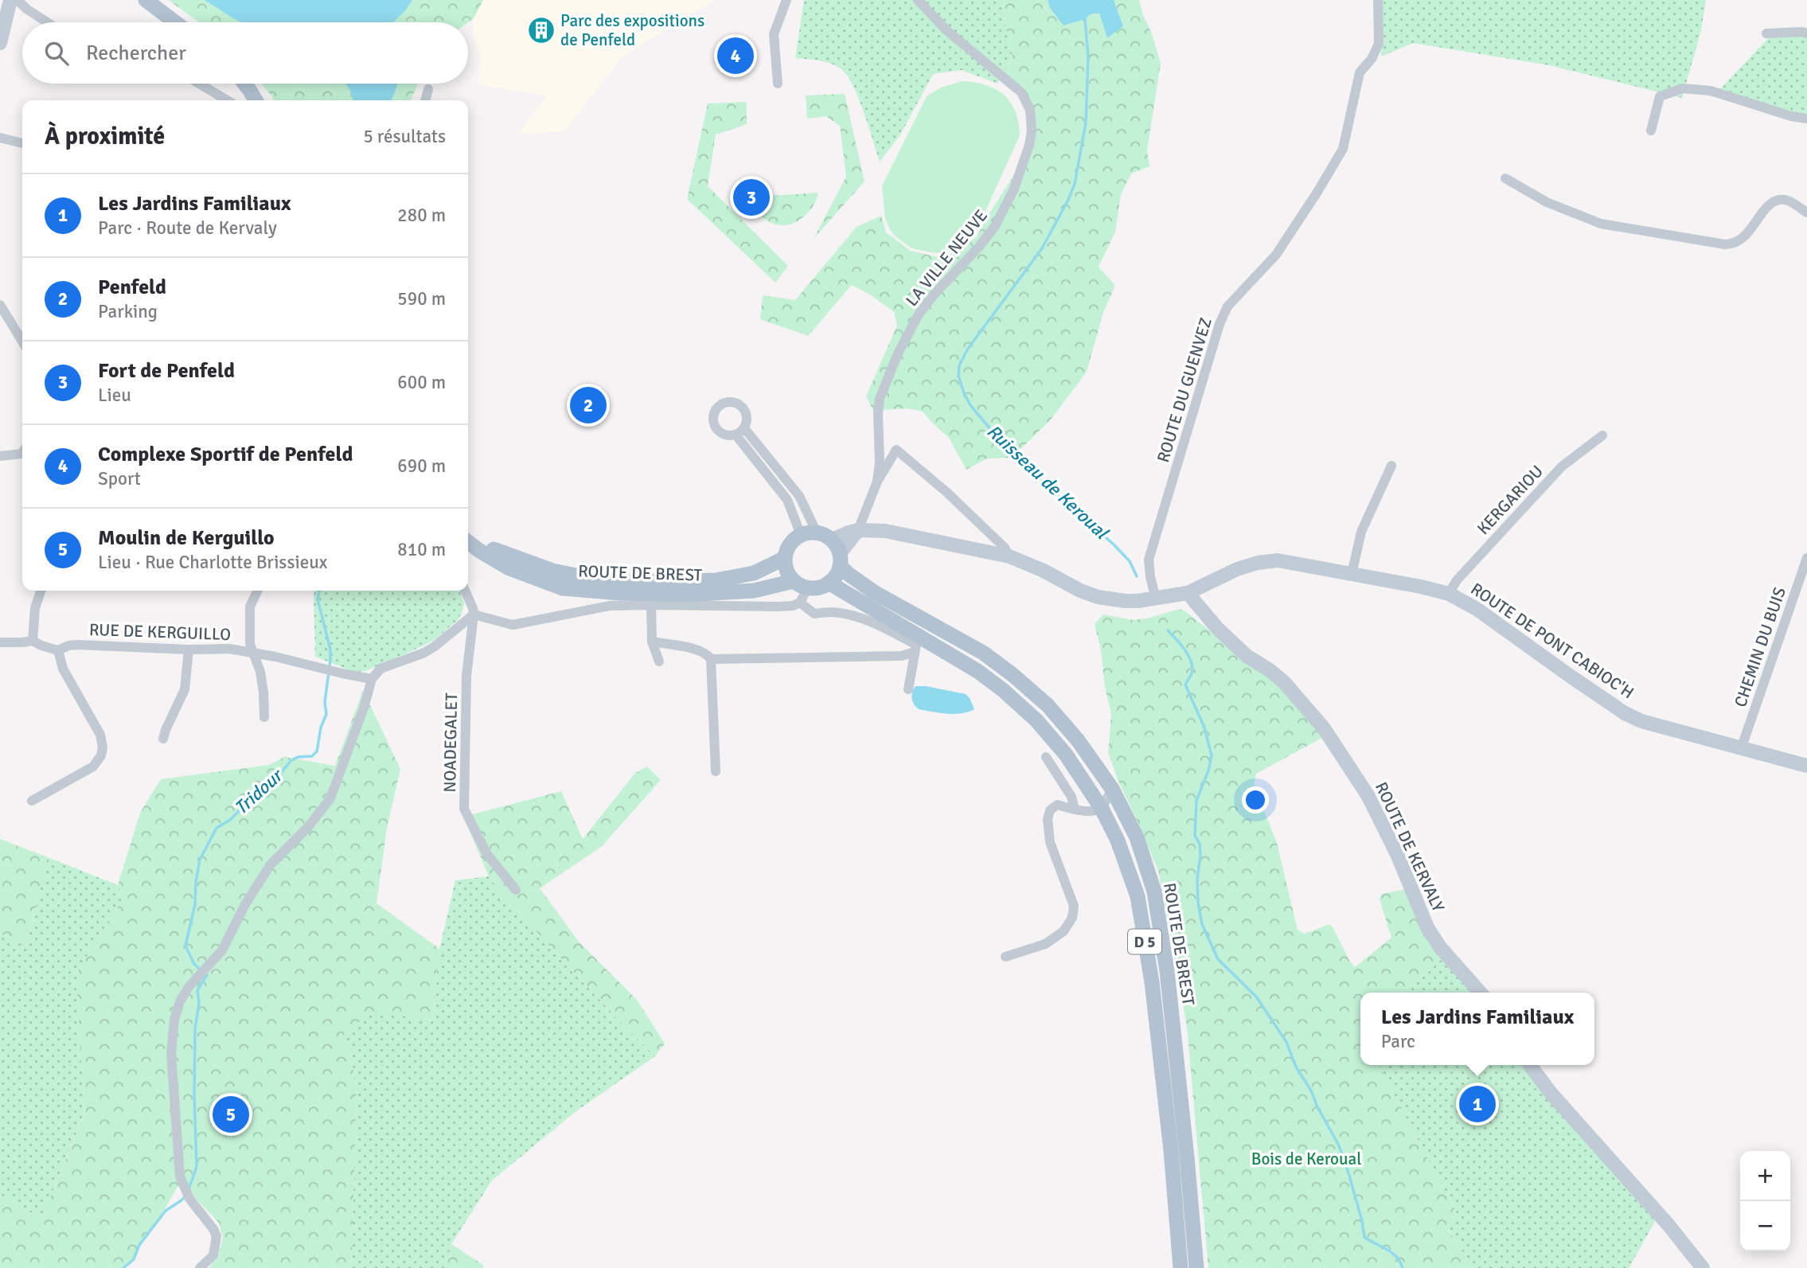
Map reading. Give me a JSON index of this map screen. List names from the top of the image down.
{
  "streets": {
    "main road": ["ROUTE DE BREST", "D 5"],
    "street": [
      "LA VILLE NEUVE",
      "ROUTE DU GUENVEZ",
      "KERGARIOU",
      "RUE DE KERGUILLO",
      "ROUTE DE PONT CABIOC'H",
      "CHEMIN DU BUIS",
      "NOADEGALET",
      "ROUTE DE KERVALY"
    ]
  },
  "crossings": [
    ["ROUTE DU GUENVEZ", "ROUTE DE PONT CABIOC'H"],
    ["KERGARIOU", "ROUTE DE PONT CABIOC'H"],
    ["ROUTE DE PONT CABIOC'H", "CHEMIN DU BUIS"],
    ["ROUTE DE PONT CABIOC'H", "ROUTE DE KERVALY"]
  ],
  "water": ["Ruisseau de Keroual", "Tridour"],
  "parks": ["Bois de Keroual"],
  "places": {
    "building": ["Parc des expositions de Penfeld"]
  },
  "page": {
    "search": "Rechercher",
    "pins": [
      "4",
      "3",
      "2",
      "1",
      "5"
    ],
    "heading": ["À proximité", "5 résultats"],
    "list": [
      {
        "mark": "1",
        "name": "Les Jardins Familiaux",
        "note": "Parc · Route de Kervaly",
        "value": "280 m"
      },
      {
        "mark": "2",
        "name": "Penfeld",
        "note": "Parking",
        "value": "590 m"
      },
      {
        "mark": "3",
        "name": "Fort de Penfeld",
        "note": "Lieu",
        "value": "600 m"
      },
      {
        "mark": "4",
        "name": "Complexe Sportif de Penfeld",
        "note": "Sport",
        "value": "690 m"
      },
      {
        "mark": "5",
        "name": "Moulin de Kerguillo",
        "note": "Lieu · Rue Charlotte Brissieux",
        "value": "810 m"
      }
    ],
    "popup": ["Les Jardins Familiaux", "Parc"],
    "map_buttons": ["+", "−"]
  }
}
